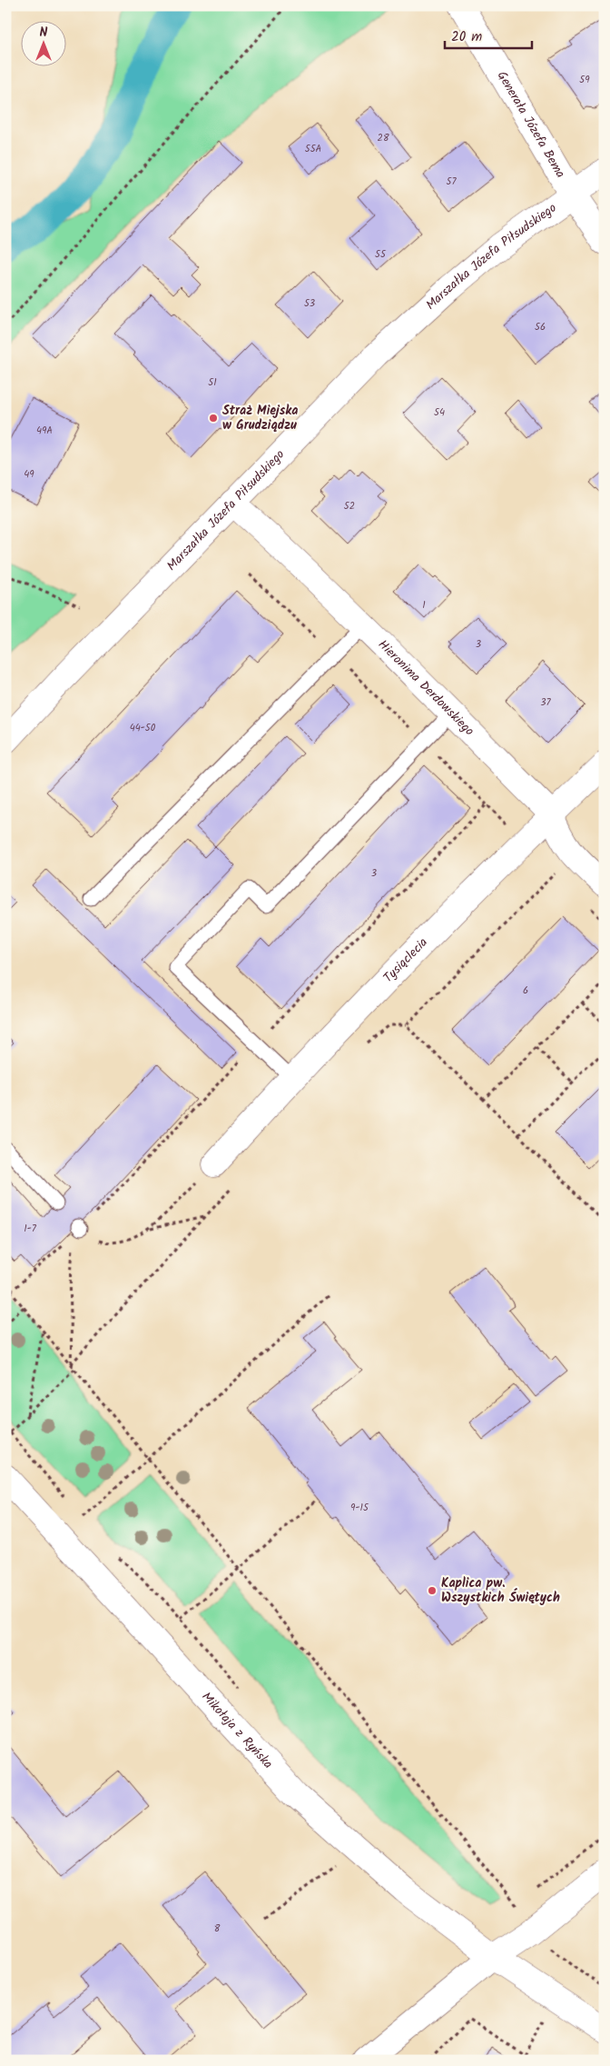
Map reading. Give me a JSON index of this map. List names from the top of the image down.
{
  "streets": {
    "street": [
      "Generała Józefa Bema",
      "Marszałka Józefa Piłsudskiego",
      "Hieronima Derdowskiego",
      "Tysiąclecia",
      "Mikołaja z Ryńska"
    ]
  },
  "crossings": [
    ["Generała Józefa Bema", "Marszałka Józefa Piłsudskiego"],
    ["Marszałka Józefa Piłsudskiego", "Hieronima Derdowskiego"],
    ["Hieronima Derdowskiego", "Tysiąclecia"]
  ],
  "places": ["Straż Miejska w Grudziądzu", "Kaplica pw. Wszystkich Świętych"],
  "house_numbers": [
    "59",
    "28",
    "55A",
    "57",
    "55",
    "53",
    "56",
    "51",
    "54",
    "49A",
    "49",
    "52",
    "1",
    "3",
    "37",
    "44-50",
    "3",
    "6",
    "1-7",
    "9-15",
    "8"
  ],
  "scale_bar": "20 m",
  "north": "top"
}
